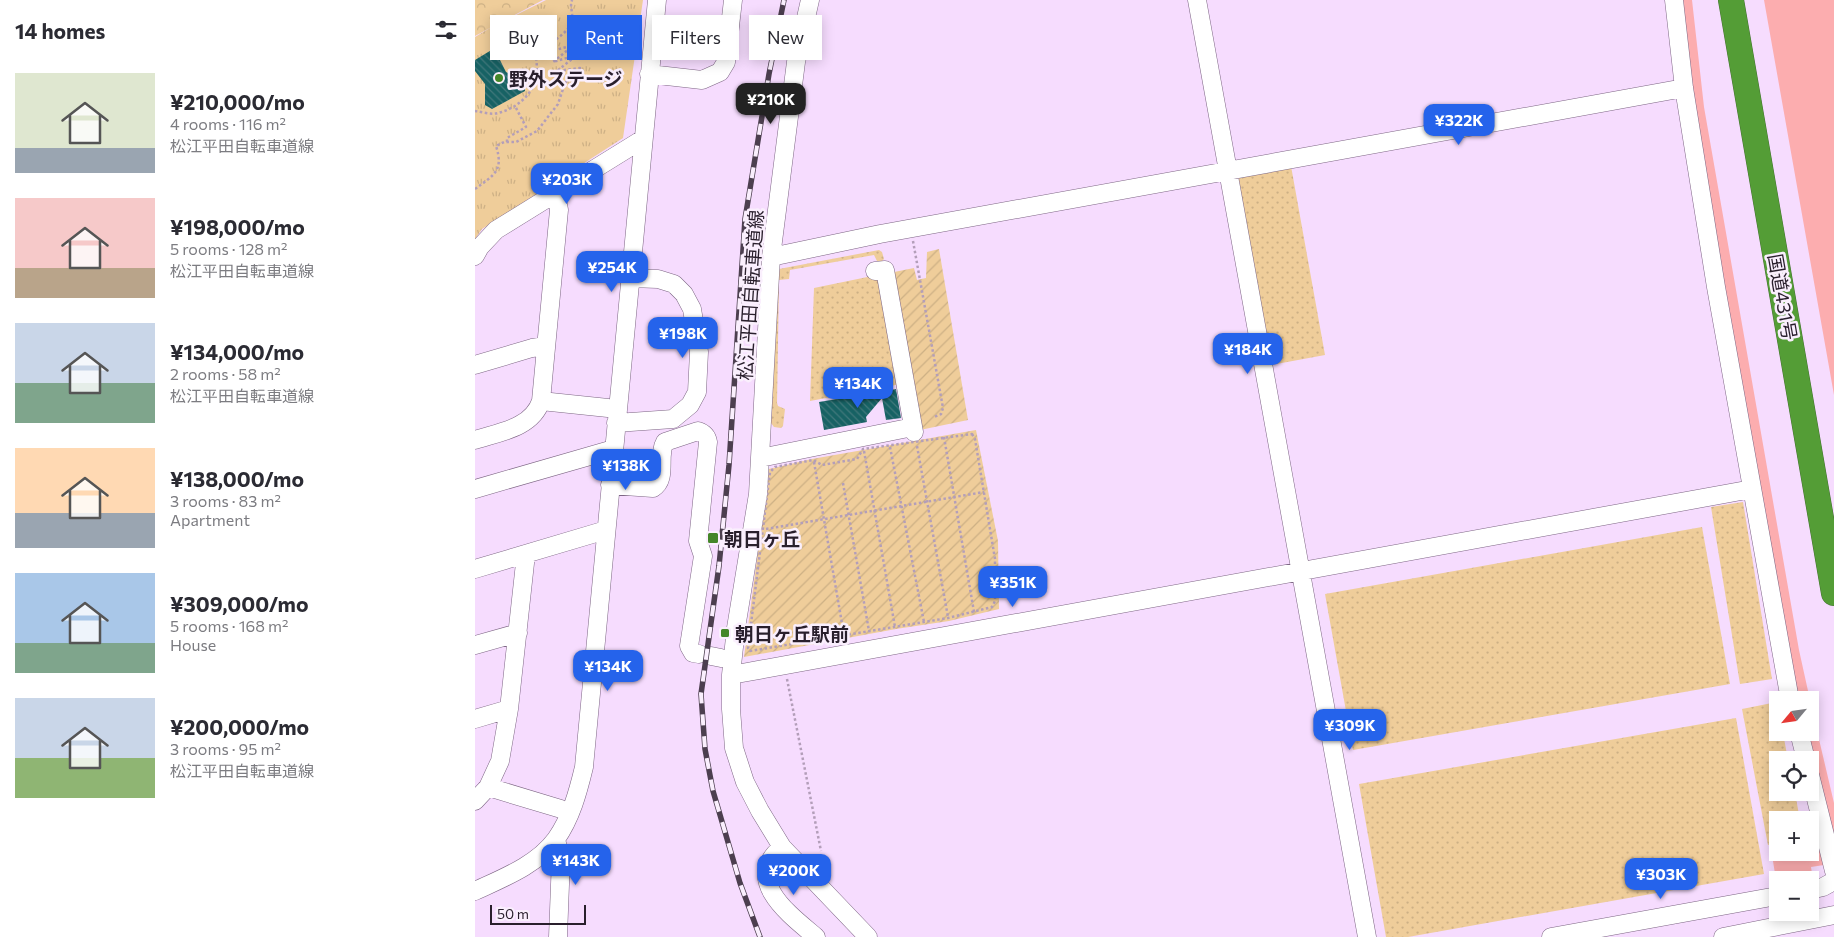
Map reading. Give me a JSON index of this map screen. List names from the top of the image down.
{
  "streets": {
    "highway": ["国道431号"],
    "street": ["松江平田自転車道線"]
  },
  "places": {
    "other": ["野外ステージ"],
    "transit": ["朝日ヶ丘", "朝日ヶ丘駅前"]
  },
  "scale_bar": "50 m",
  "north": "bottom left",
  "page": {
    "heading": "14 homes",
    "chip": [
      "Buy",
      "Rent",
      "Filters",
      "New"
    ],
    "list": [
      {
        "name": "¥210,000/mo",
        "note": "4 rooms · 116 m² · 松江平田自転車道線"
      },
      {
        "name": "¥198,000/mo",
        "note": "5 rooms · 128 m² · 松江平田自転車道線"
      },
      {
        "name": "¥134,000/mo",
        "note": "2 rooms · 58 m² · 松江平田自転車道線"
      },
      {
        "name": "¥138,000/mo",
        "note": "3 rooms · 83 m² · Apartment"
      },
      {
        "name": "¥309,000/mo",
        "note": "5 rooms · 168 m² · House"
      },
      {
        "name": "¥200,000/mo",
        "note": "3 rooms · 95 m² · 松江平田自転車道線"
      }
    ],
    "price": [
      "¥210K",
      "¥322K",
      "¥203K",
      "¥254K",
      "¥198K",
      "¥184K",
      "¥134K",
      "¥138K",
      "¥351K",
      "¥134K",
      "¥309K",
      "¥143K",
      "¥200K",
      "¥303K"
    ],
    "map_buttons": ["+", "−"],
    "scale": "50 m"
  }
}
